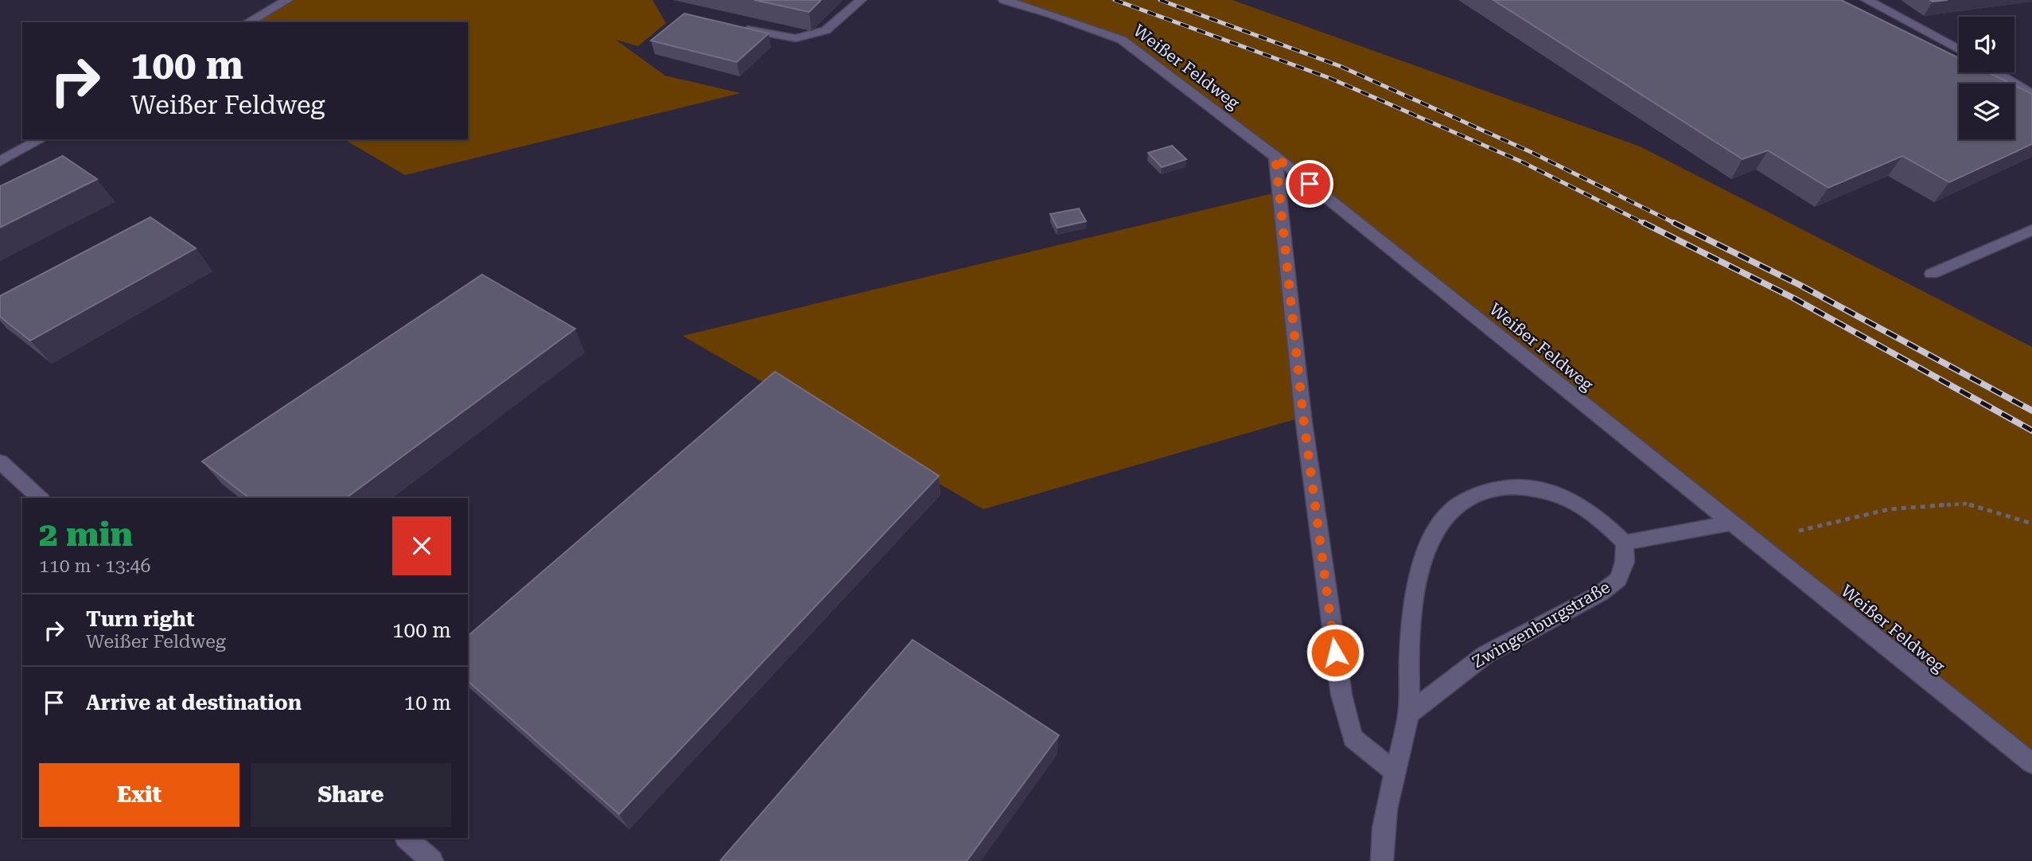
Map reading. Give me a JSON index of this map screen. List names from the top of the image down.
{
  "streets": {
    "street": ["Weißer Feldweg", "Zwingenburgstraße"]
  },
  "page": {
    "turn": ["100 m", "Weißer Feldweg"],
    "heading": ["2 min", "110 m · 13:46"],
    "list": [
      {
        "name": "Turn right",
        "note": "Weißer Feldweg",
        "value": "100 m"
      },
      {
        "name": "Arrive at destination",
        "value": "10 m"
      }
    ],
    "buttons": ["Exit", "Share"]
  }
}
